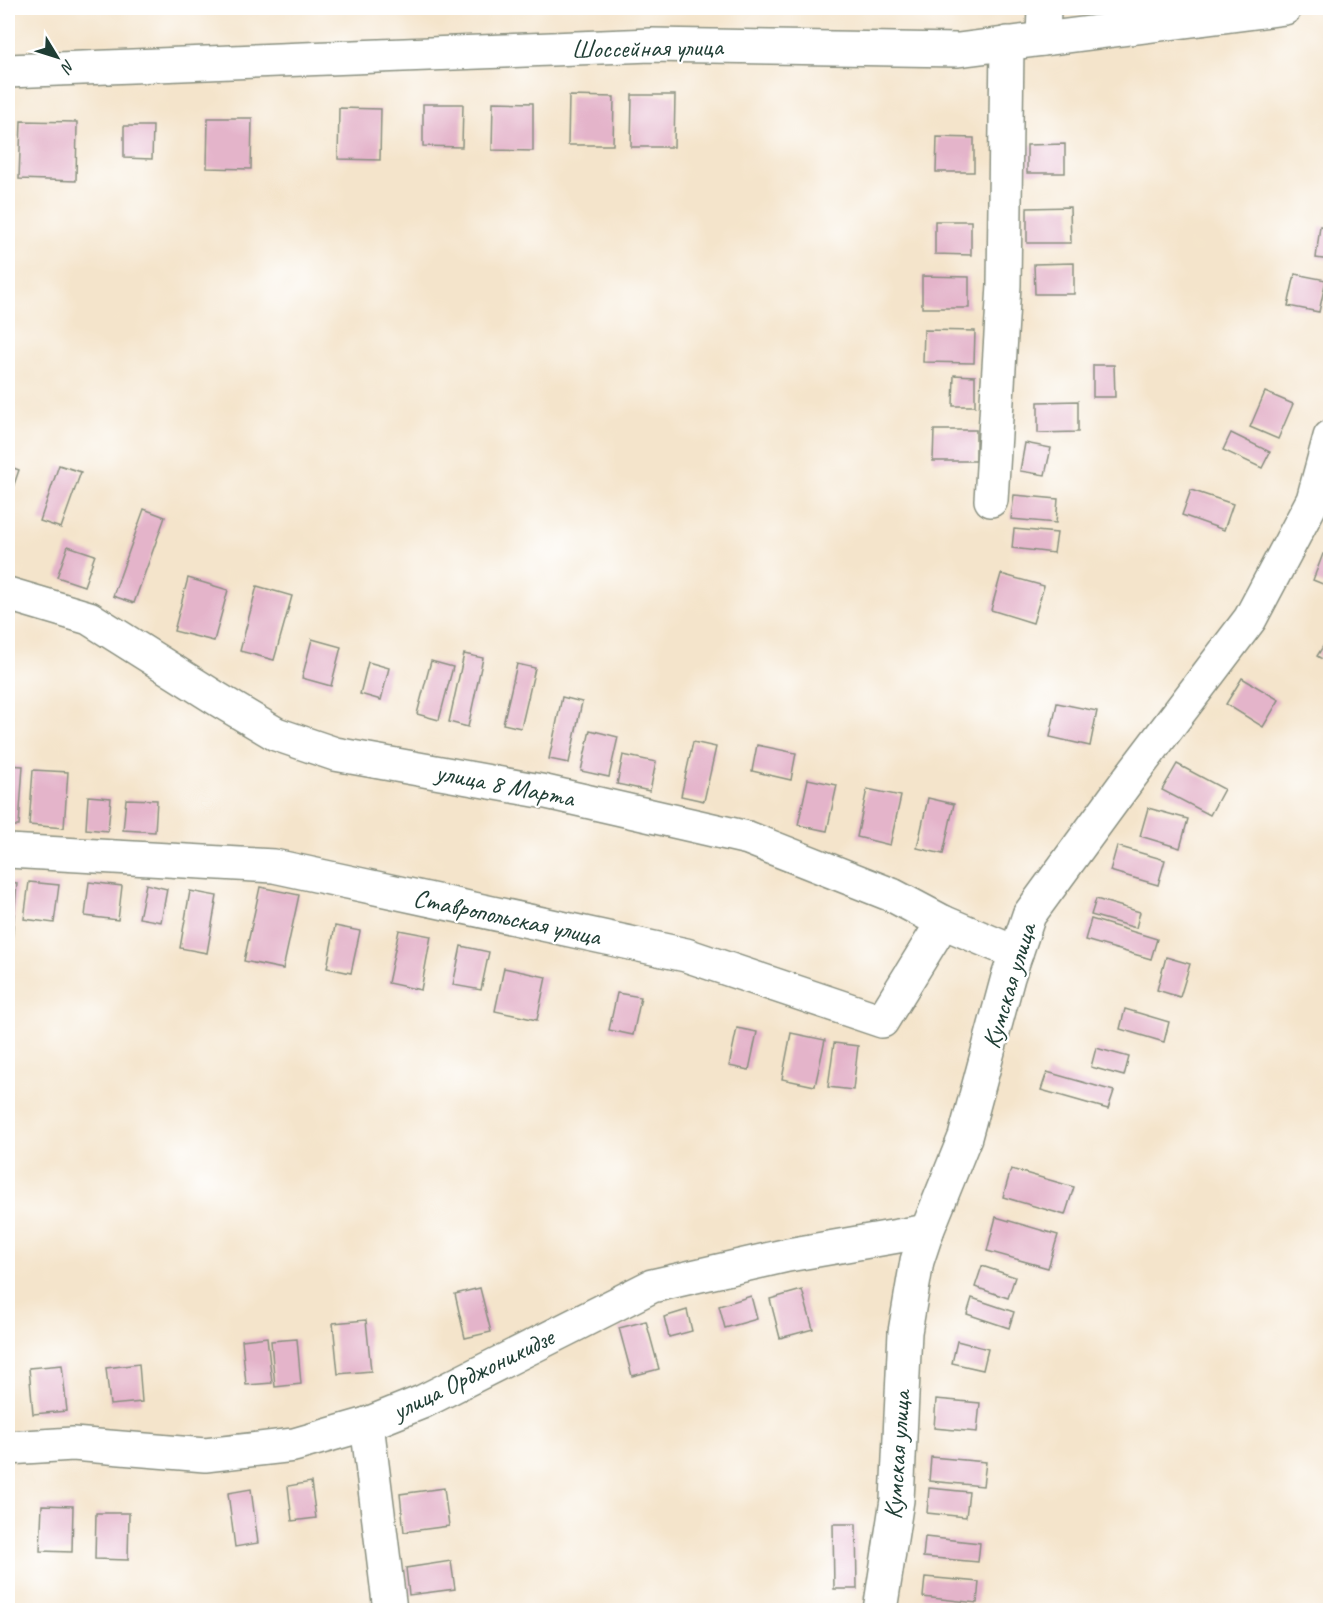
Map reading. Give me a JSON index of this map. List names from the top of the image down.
{
  "streets": {
    "street": [
      "Шоссейная улица",
      "улица 8 Марта",
      "Ставропольская улица",
      "Кумская улица",
      "улица Орджоникидзе"
    ]
  },
  "crossings": [
    ["улица 8 Марта", "Ставропольская улица"],
    ["улица 8 Марта", "Кумская улица"],
    ["Кумская улица", "улица Орджоникидзе"]
  ],
  "north": "bottom right"
}
